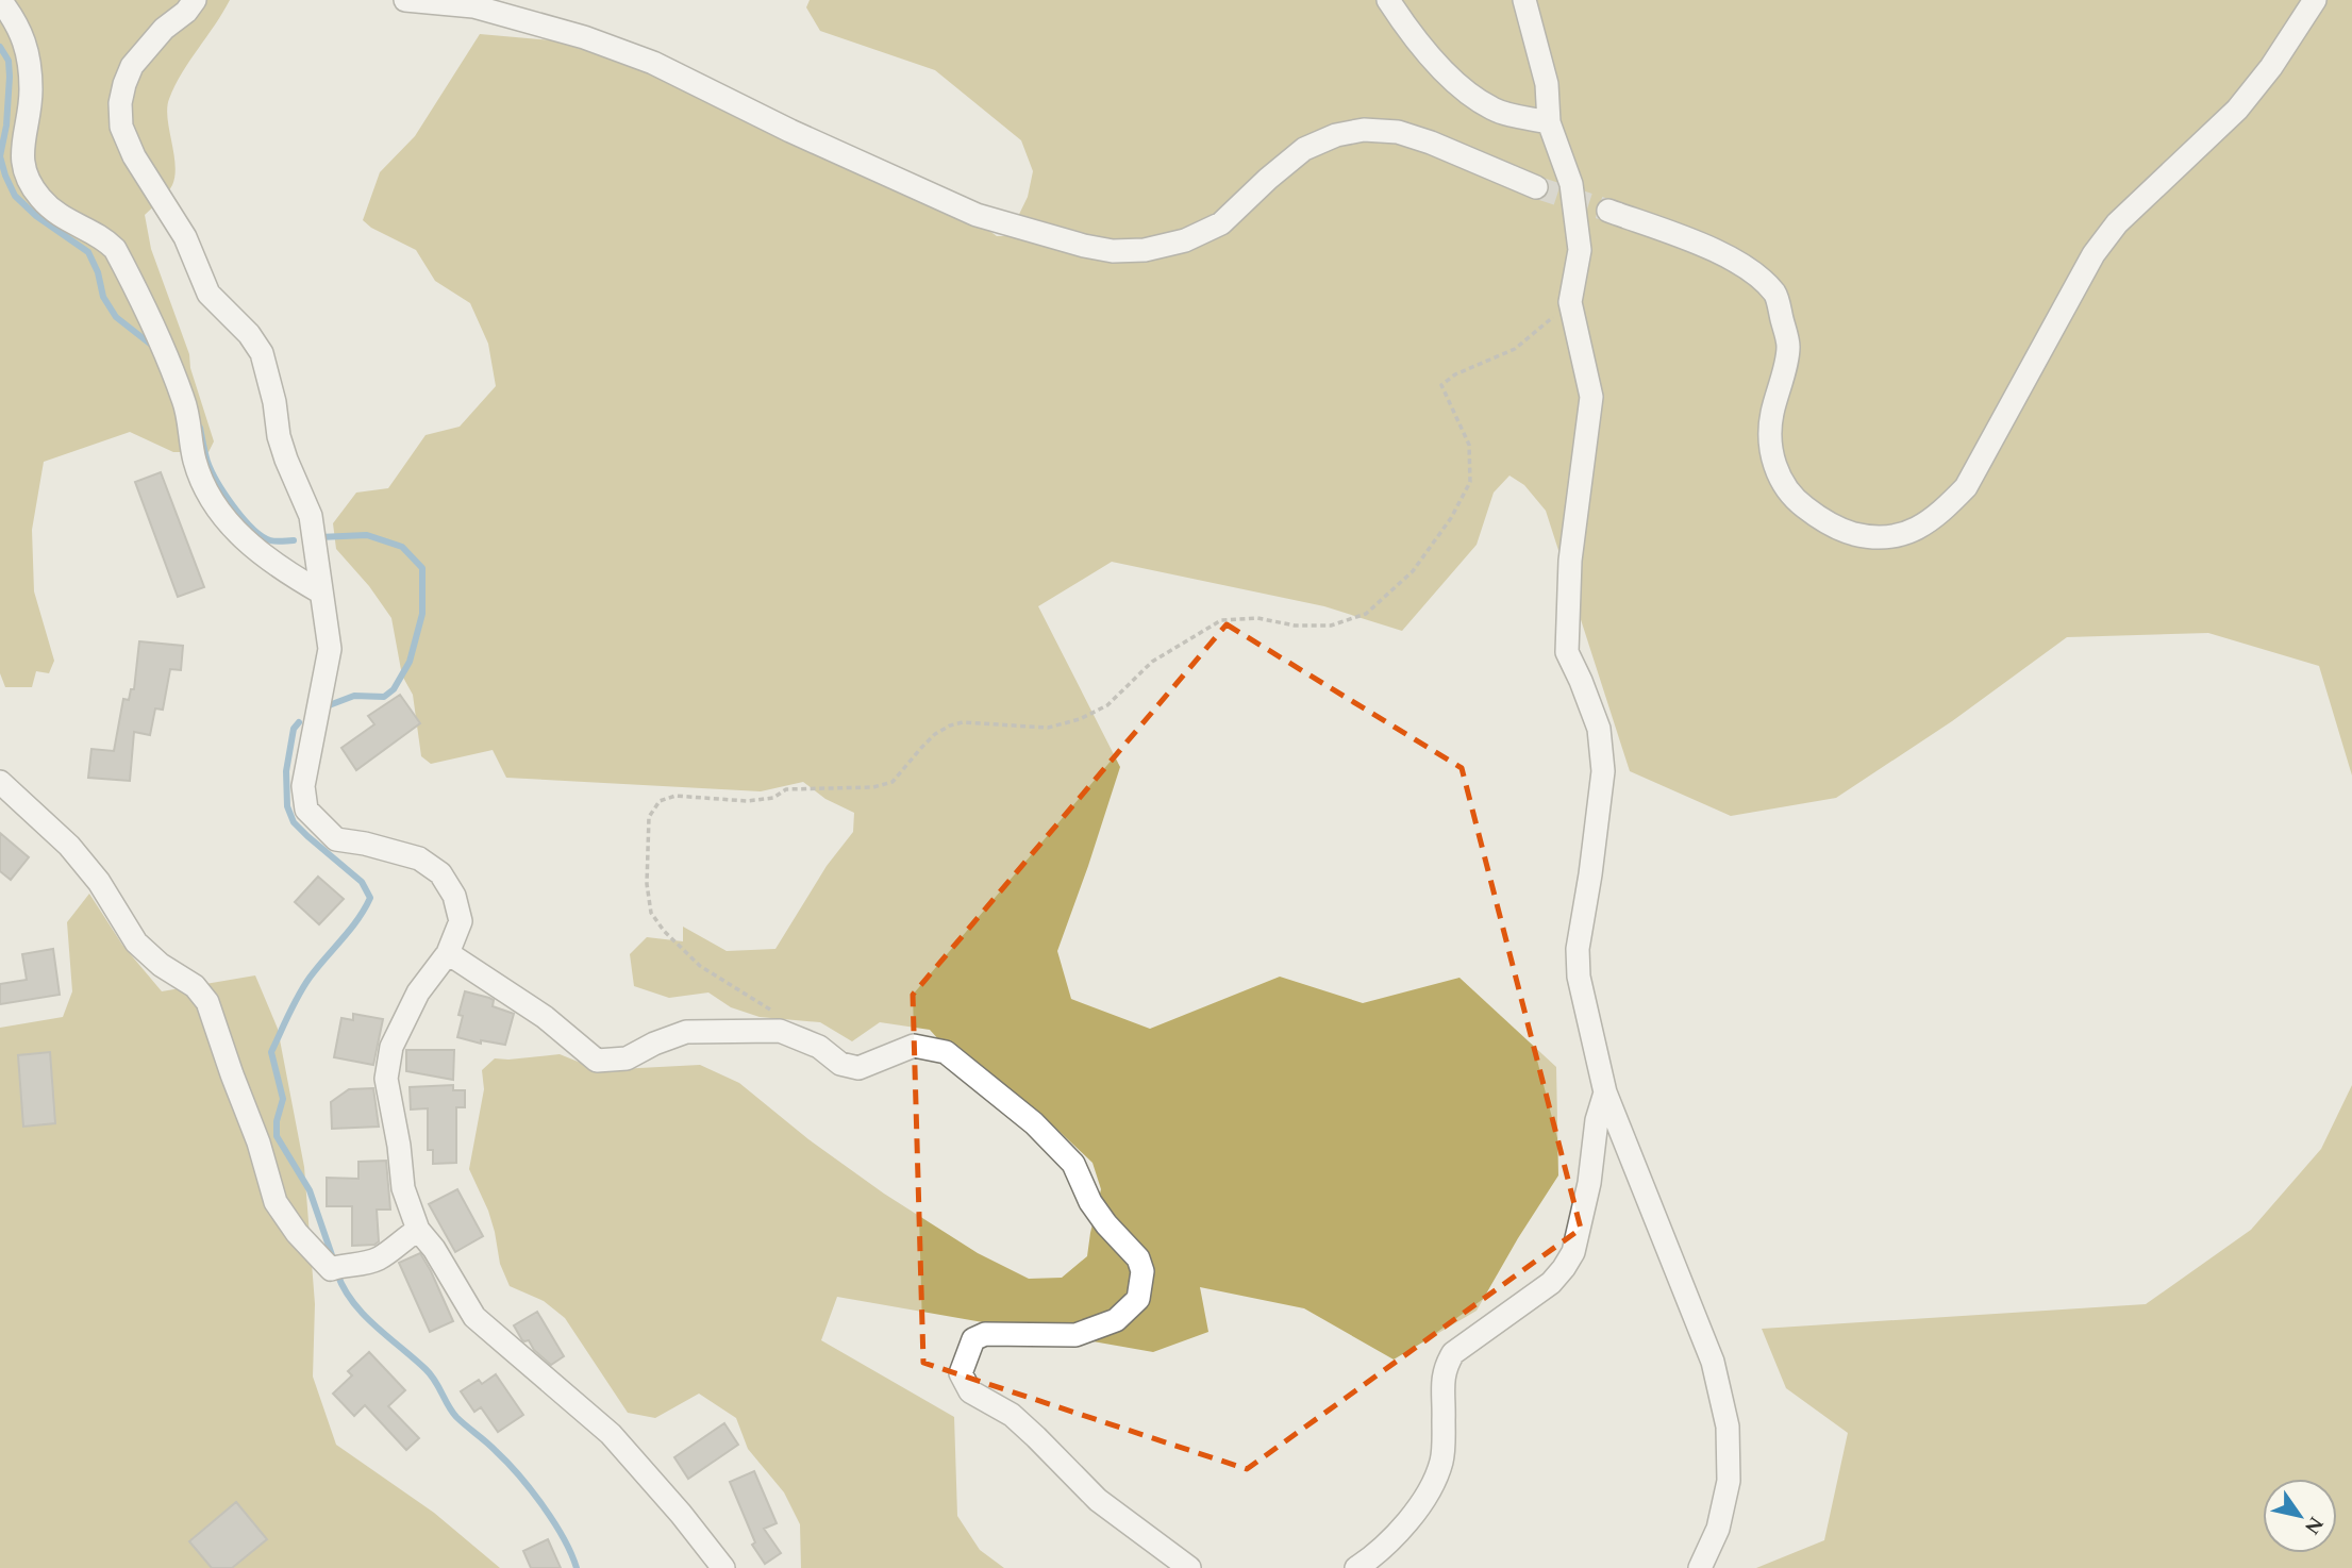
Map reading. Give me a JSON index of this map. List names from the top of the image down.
{
  "north": "bottom right"
}
